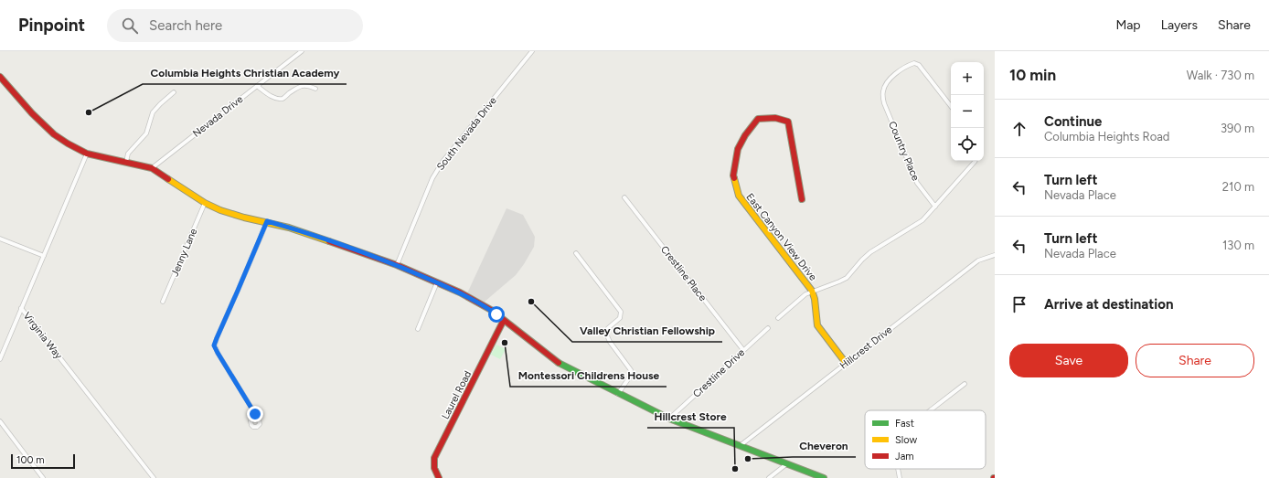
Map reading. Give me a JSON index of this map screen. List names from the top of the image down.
{
  "streets": {
    "street": [
      "Nevada Drive",
      "South Nevada Drive",
      "Country Place",
      "East Canyon View Drive",
      "Jenny Lane",
      "Crestline Place",
      "Virginia Way",
      "Hillcrest Drive",
      "Crestline Drive",
      "Laurel Road"
    ]
  },
  "crossings": [
    ["East Canyon View Drive", "Hillcrest Drive"],
    ["Crestline Place", "Crestline Drive"]
  ],
  "places": [
    "Columbia Heights Christian Academy",
    "Valley Christian Fellowship",
    "Montessori Childrens House",
    "Cheveron",
    "Hillcrest Store"
  ],
  "legend": ["Fast", "Slow", "Jam"],
  "scale_bar": "100 m",
  "page": {
    "header": "Pinpoint",
    "search": "Search here",
    "nav": ["Map", "Layers", "Share"],
    "heading": ["10 min", "Walk · 730 m"],
    "map_buttons": ["+", "−"],
    "list": [
      ["Continue", "Columbia Heights Road", "390 m"],
      ["Turn left", "Nevada Place", "210 m"],
      ["Turn left", "Nevada Place", "130 m"],
      "Arrive at destination"
    ],
    "buttons": ["Save", "Share"],
    "scale": "100 m"
  }
}
